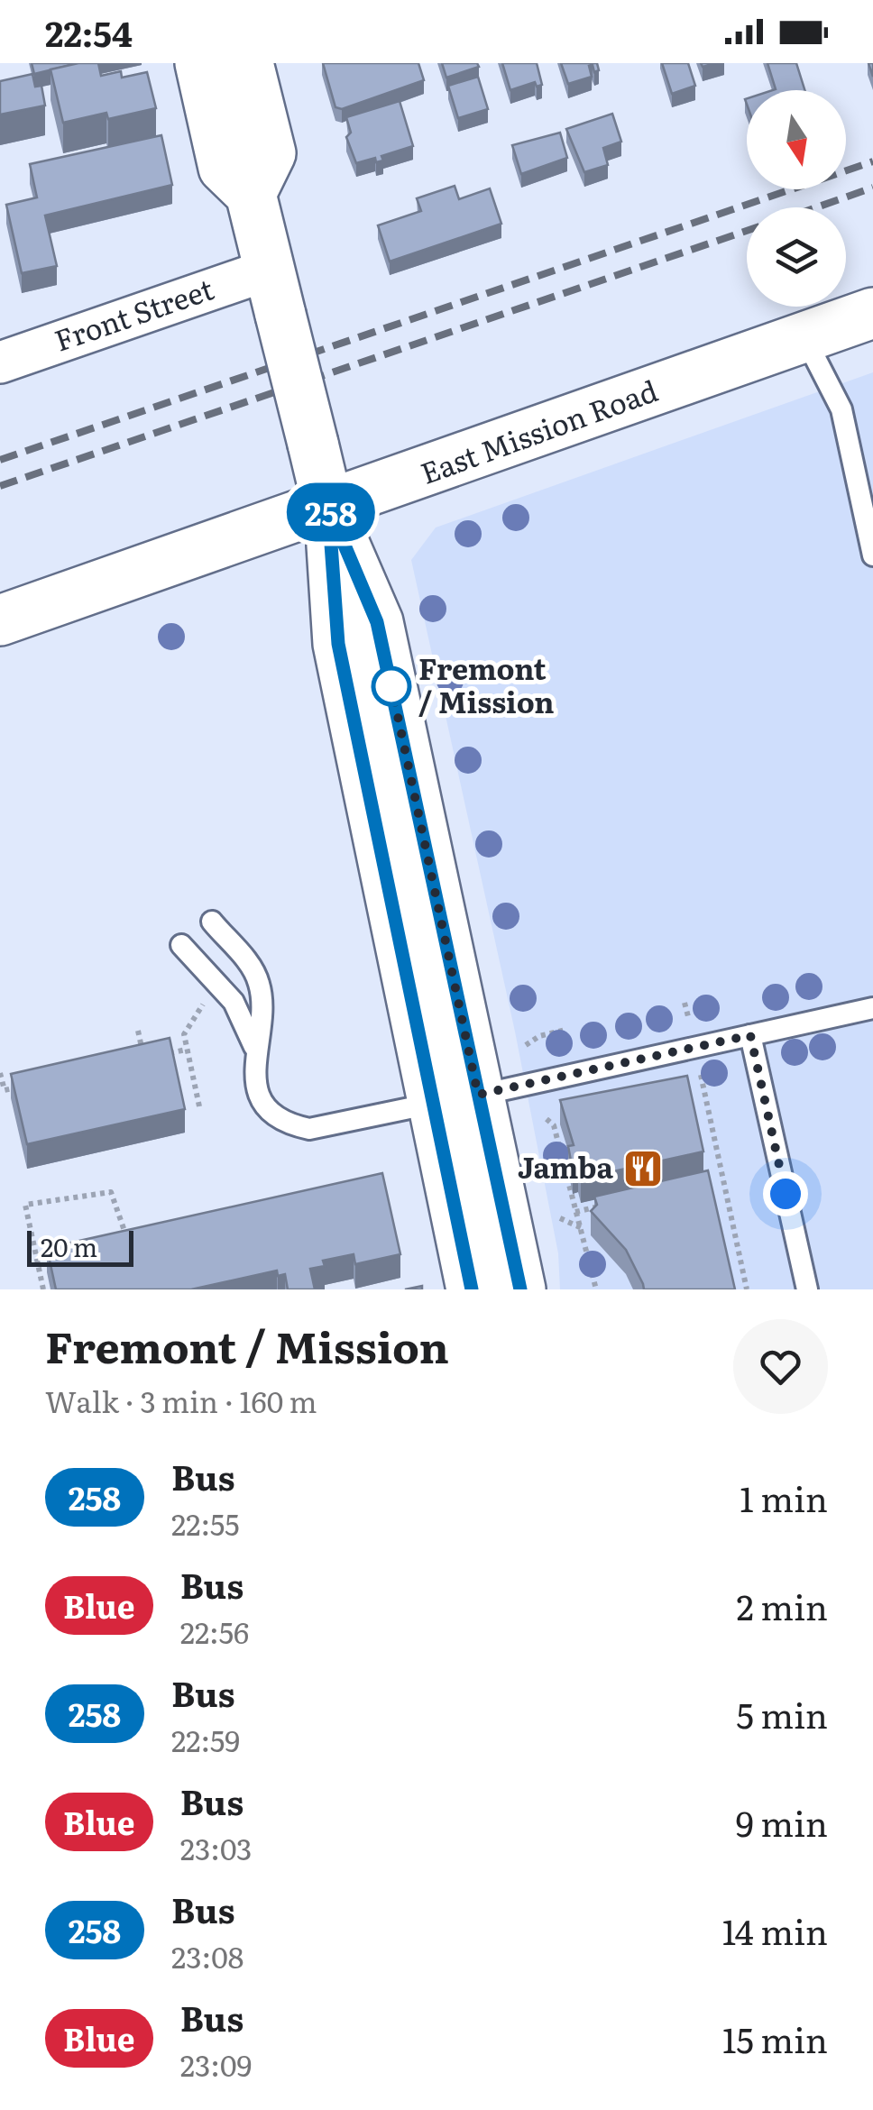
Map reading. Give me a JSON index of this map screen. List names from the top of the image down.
{
  "streets": {
    "main road": ["East Mission Road"],
    "street": ["Front Street"]
  },
  "places": {
    "other": ["Fremont / Mission"],
    "restaurant": ["Jamba"]
  },
  "lines": ["bus line 258"],
  "scale_bar": "20 m",
  "north": "bottom",
  "page": {
    "status": "22:54",
    "on_map": "258",
    "scale": "20 m",
    "heading": ["Fremont / Mission", "Walk · 3 min · 160 m"],
    "list": [
      {
        "mark": "258",
        "name": "Bus",
        "note": "22:55",
        "value": "1 min"
      },
      {
        "mark": "Blue",
        "name": "Bus",
        "note": "22:56",
        "value": "2 min"
      },
      {
        "mark": "258",
        "name": "Bus",
        "note": "22:59",
        "value": "5 min"
      },
      {
        "mark": "Blue",
        "name": "Bus",
        "note": "23:03",
        "value": "9 min"
      },
      {
        "mark": "258",
        "name": "Bus",
        "note": "23:08",
        "value": "14 min"
      },
      {
        "mark": "Blue",
        "name": "Bus",
        "note": "23:09",
        "value": "15 min"
      }
    ]
  }
}
